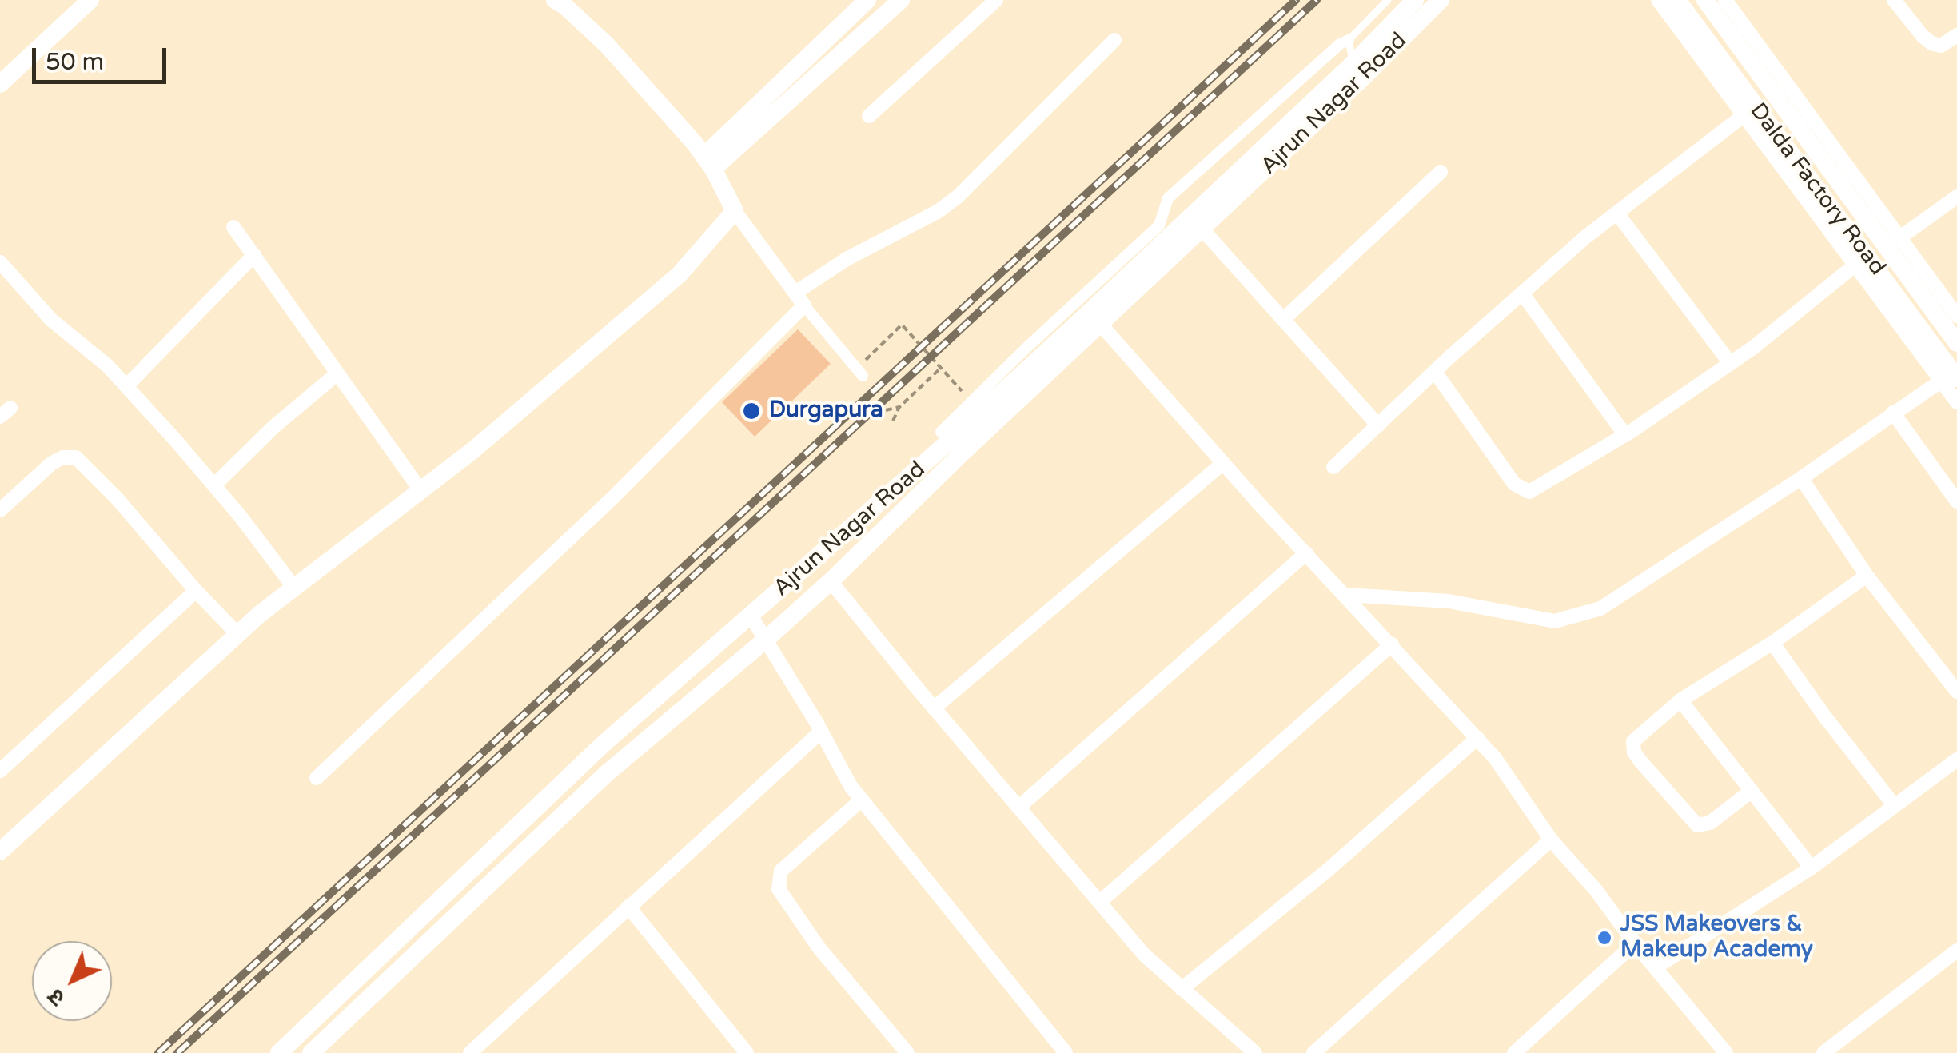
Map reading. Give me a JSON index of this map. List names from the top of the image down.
{
  "streets": {
    "street": ["Ajrun Nagar Road", "Dalda Factory Road"]
  },
  "places": ["Durgapura", "JSS Makeovers & Makeup Academy"],
  "scale_bar": "50 m",
  "north": "bottom left"
}
